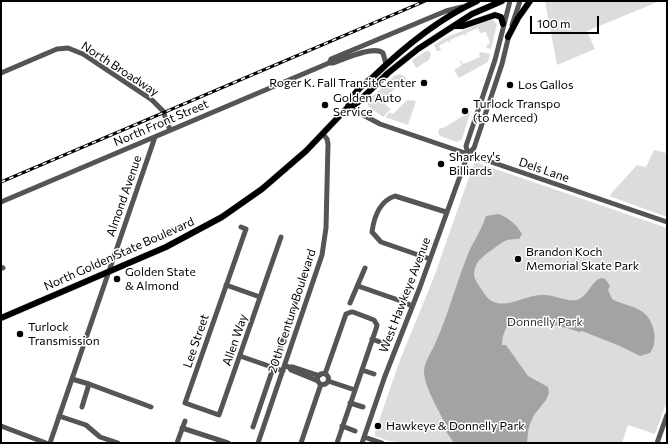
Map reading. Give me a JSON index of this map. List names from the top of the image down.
{
  "streets": {
    "main road": ["North Golden State Boulevard"],
    "street": [
      "North Broadway",
      "North Front Street",
      "Dels Lane",
      "Almond Avenue",
      "West Hawkeye Avenue",
      "20th Century Boulevard",
      "Allen Way",
      "Lee Street"
    ]
  },
  "crossings": [
    ["North Broadway", "North Front Street"],
    ["North Front Street", "Almond Avenue"],
    ["North Front Street", "North Golden State Boulevard"],
    ["Dels Lane", "North Golden State Boulevard"],
    ["Dels Lane", "West Hawkeye Avenue"],
    ["Almond Avenue", "North Golden State Boulevard"],
    ["North Golden State Boulevard", "20th Century Boulevard"],
    ["Allen Way", "Lee Street"]
  ],
  "parks": ["Donnelly Park"],
  "places": [
    "Roger K. Fall Transit Center",
    "Los Gallos",
    "Golden Auto Service",
    "Turlock Transpo (to Merced)",
    "Sharkey's Billiards",
    "Brandon Koch Memorial Skate Park",
    "Golden State & Almond",
    "Turlock Transmission",
    "Hawkeye & Donnelly Park"
  ],
  "scale_bar": "100 m"
}
